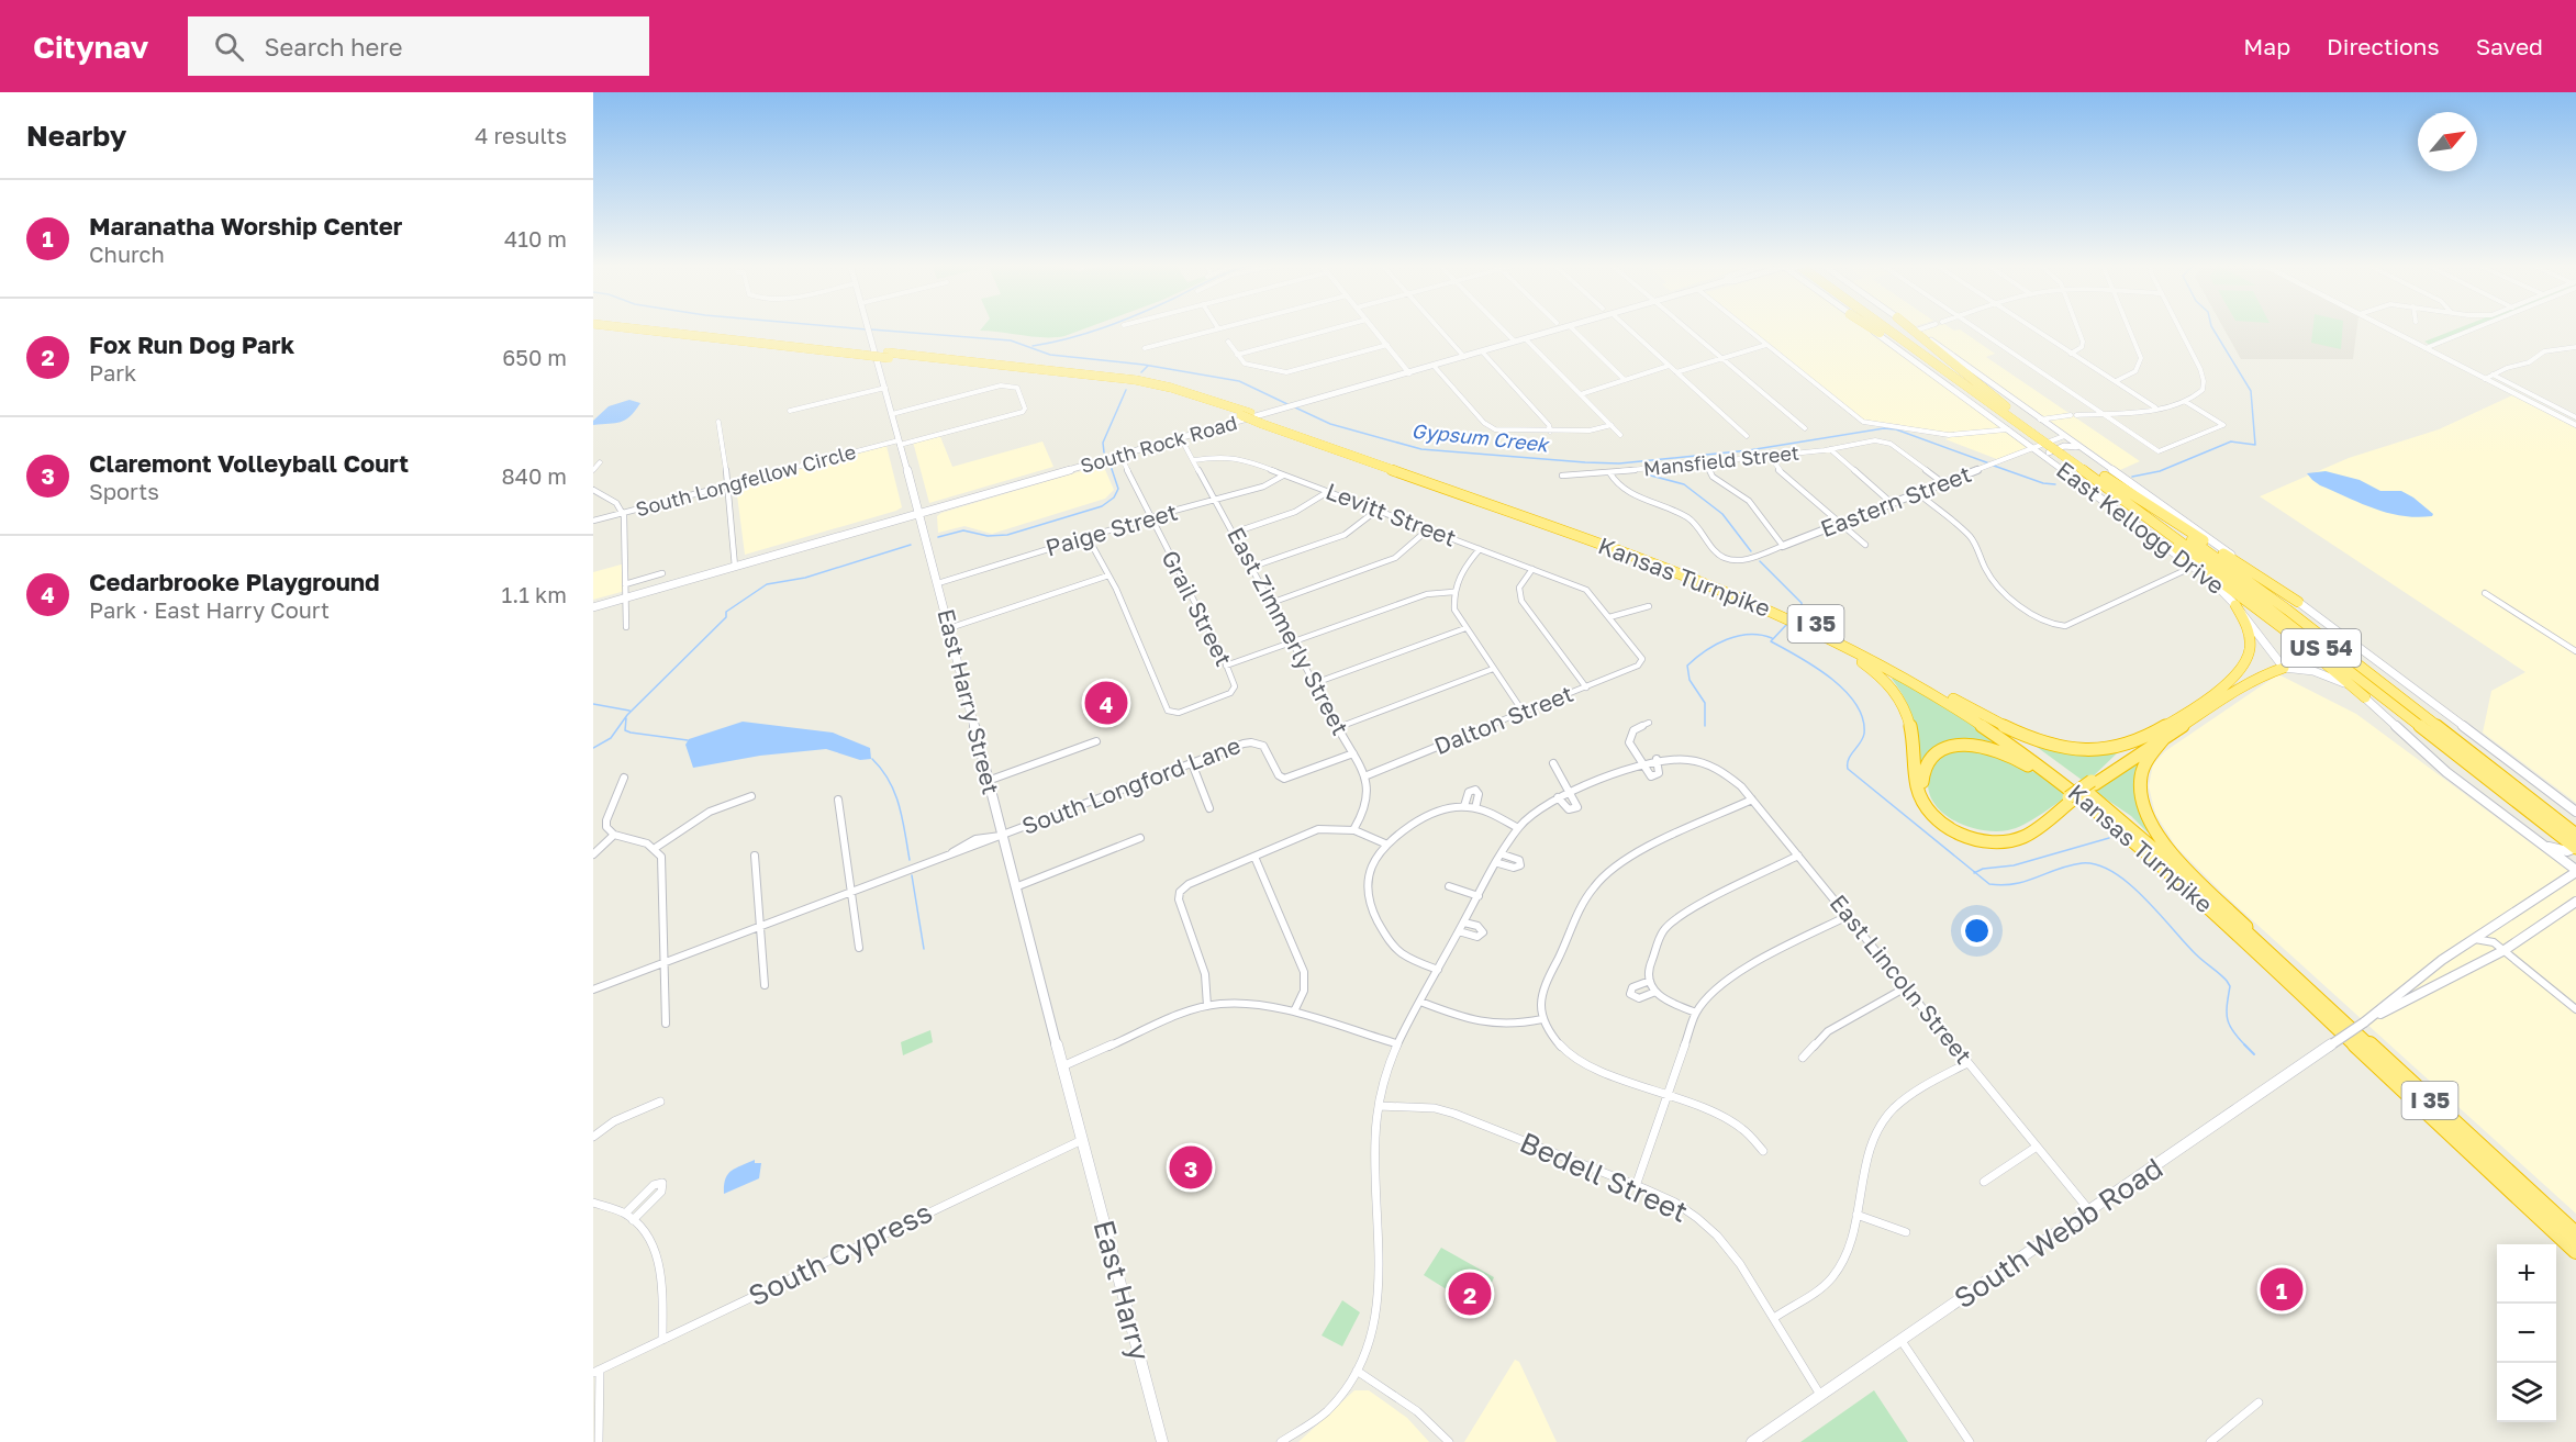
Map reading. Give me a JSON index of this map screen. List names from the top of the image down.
{
  "streets": {
    "highway": ["Kansas Turnpike", "I 35", "US 54"],
    "main road": [
      "South Rock Road",
      "East Kellogg Drive",
      "East Harry Street",
      "South Webb Road",
      "East Harry"
    ],
    "street": [
      "Mansfield Street",
      "South Longfellow Circle",
      "Eastern Street",
      "Levitt Street",
      "Paige Street",
      "Grail Street",
      "East Zimmerly Street",
      "Dalton Street",
      "South Longford Lane",
      "East Lincoln Street",
      "Bedell Street",
      "South Cypress"
    ]
  },
  "crossings": [
    ["South Rock Road", "Grail Street"],
    ["South Rock Road", "East Zimmerly Street"],
    ["South Rock Road", "East Harry Street"],
    ["Mansfield Street", "Eastern Street"],
    ["South Longfellow Circle", "East Harry Street"],
    ["Eastern Street", "East Kellogg Drive"],
    ["Levitt Street", "Paige Street"],
    ["Levitt Street", "East Zimmerly Street"],
    ["East Kellogg Drive", "US 54"],
    ["Paige Street", "Grail Street"],
    ["Paige Street", "East Zimmerly Street"],
    ["Paige Street", "East Harry Street"],
    ["East Zimmerly Street", "Dalton Street"],
    ["East Zimmerly Street", "South Longford Lane"],
    ["East Harry Street", "South Longford Lane"],
    ["East Harry Street", "South Cypress"],
    ["East Harry Street", "East Harry"],
    ["East Lincoln Street", "Bedell Street"],
    ["East Lincoln Street", "South Webb Road"],
    ["Bedell Street", "South Webb Road"],
    ["South Cypress", "East Harry"]
  ],
  "water": ["Gypsum Creek"],
  "north": "top right",
  "page": {
    "header": "Citynav",
    "search": "Search here",
    "nav": ["Map", "Directions", "Saved"],
    "heading": ["Nearby", "4 results"],
    "list": [
      {
        "mark": "1",
        "name": "Maranatha Worship Center",
        "note": "Church",
        "value": "410 m"
      },
      {
        "mark": "2",
        "name": "Fox Run Dog Park",
        "note": "Park",
        "value": "650 m"
      },
      {
        "mark": "3",
        "name": "Claremont Volleyball Court",
        "note": "Sports",
        "value": "840 m"
      },
      {
        "mark": "4",
        "name": "Cedarbrooke Playground",
        "note": "Park · East Harry Court",
        "value": "1.1 km"
      }
    ],
    "pins": [
      "4",
      "3",
      "1",
      "2"
    ],
    "map_buttons": ["+", "−"]
  }
}
